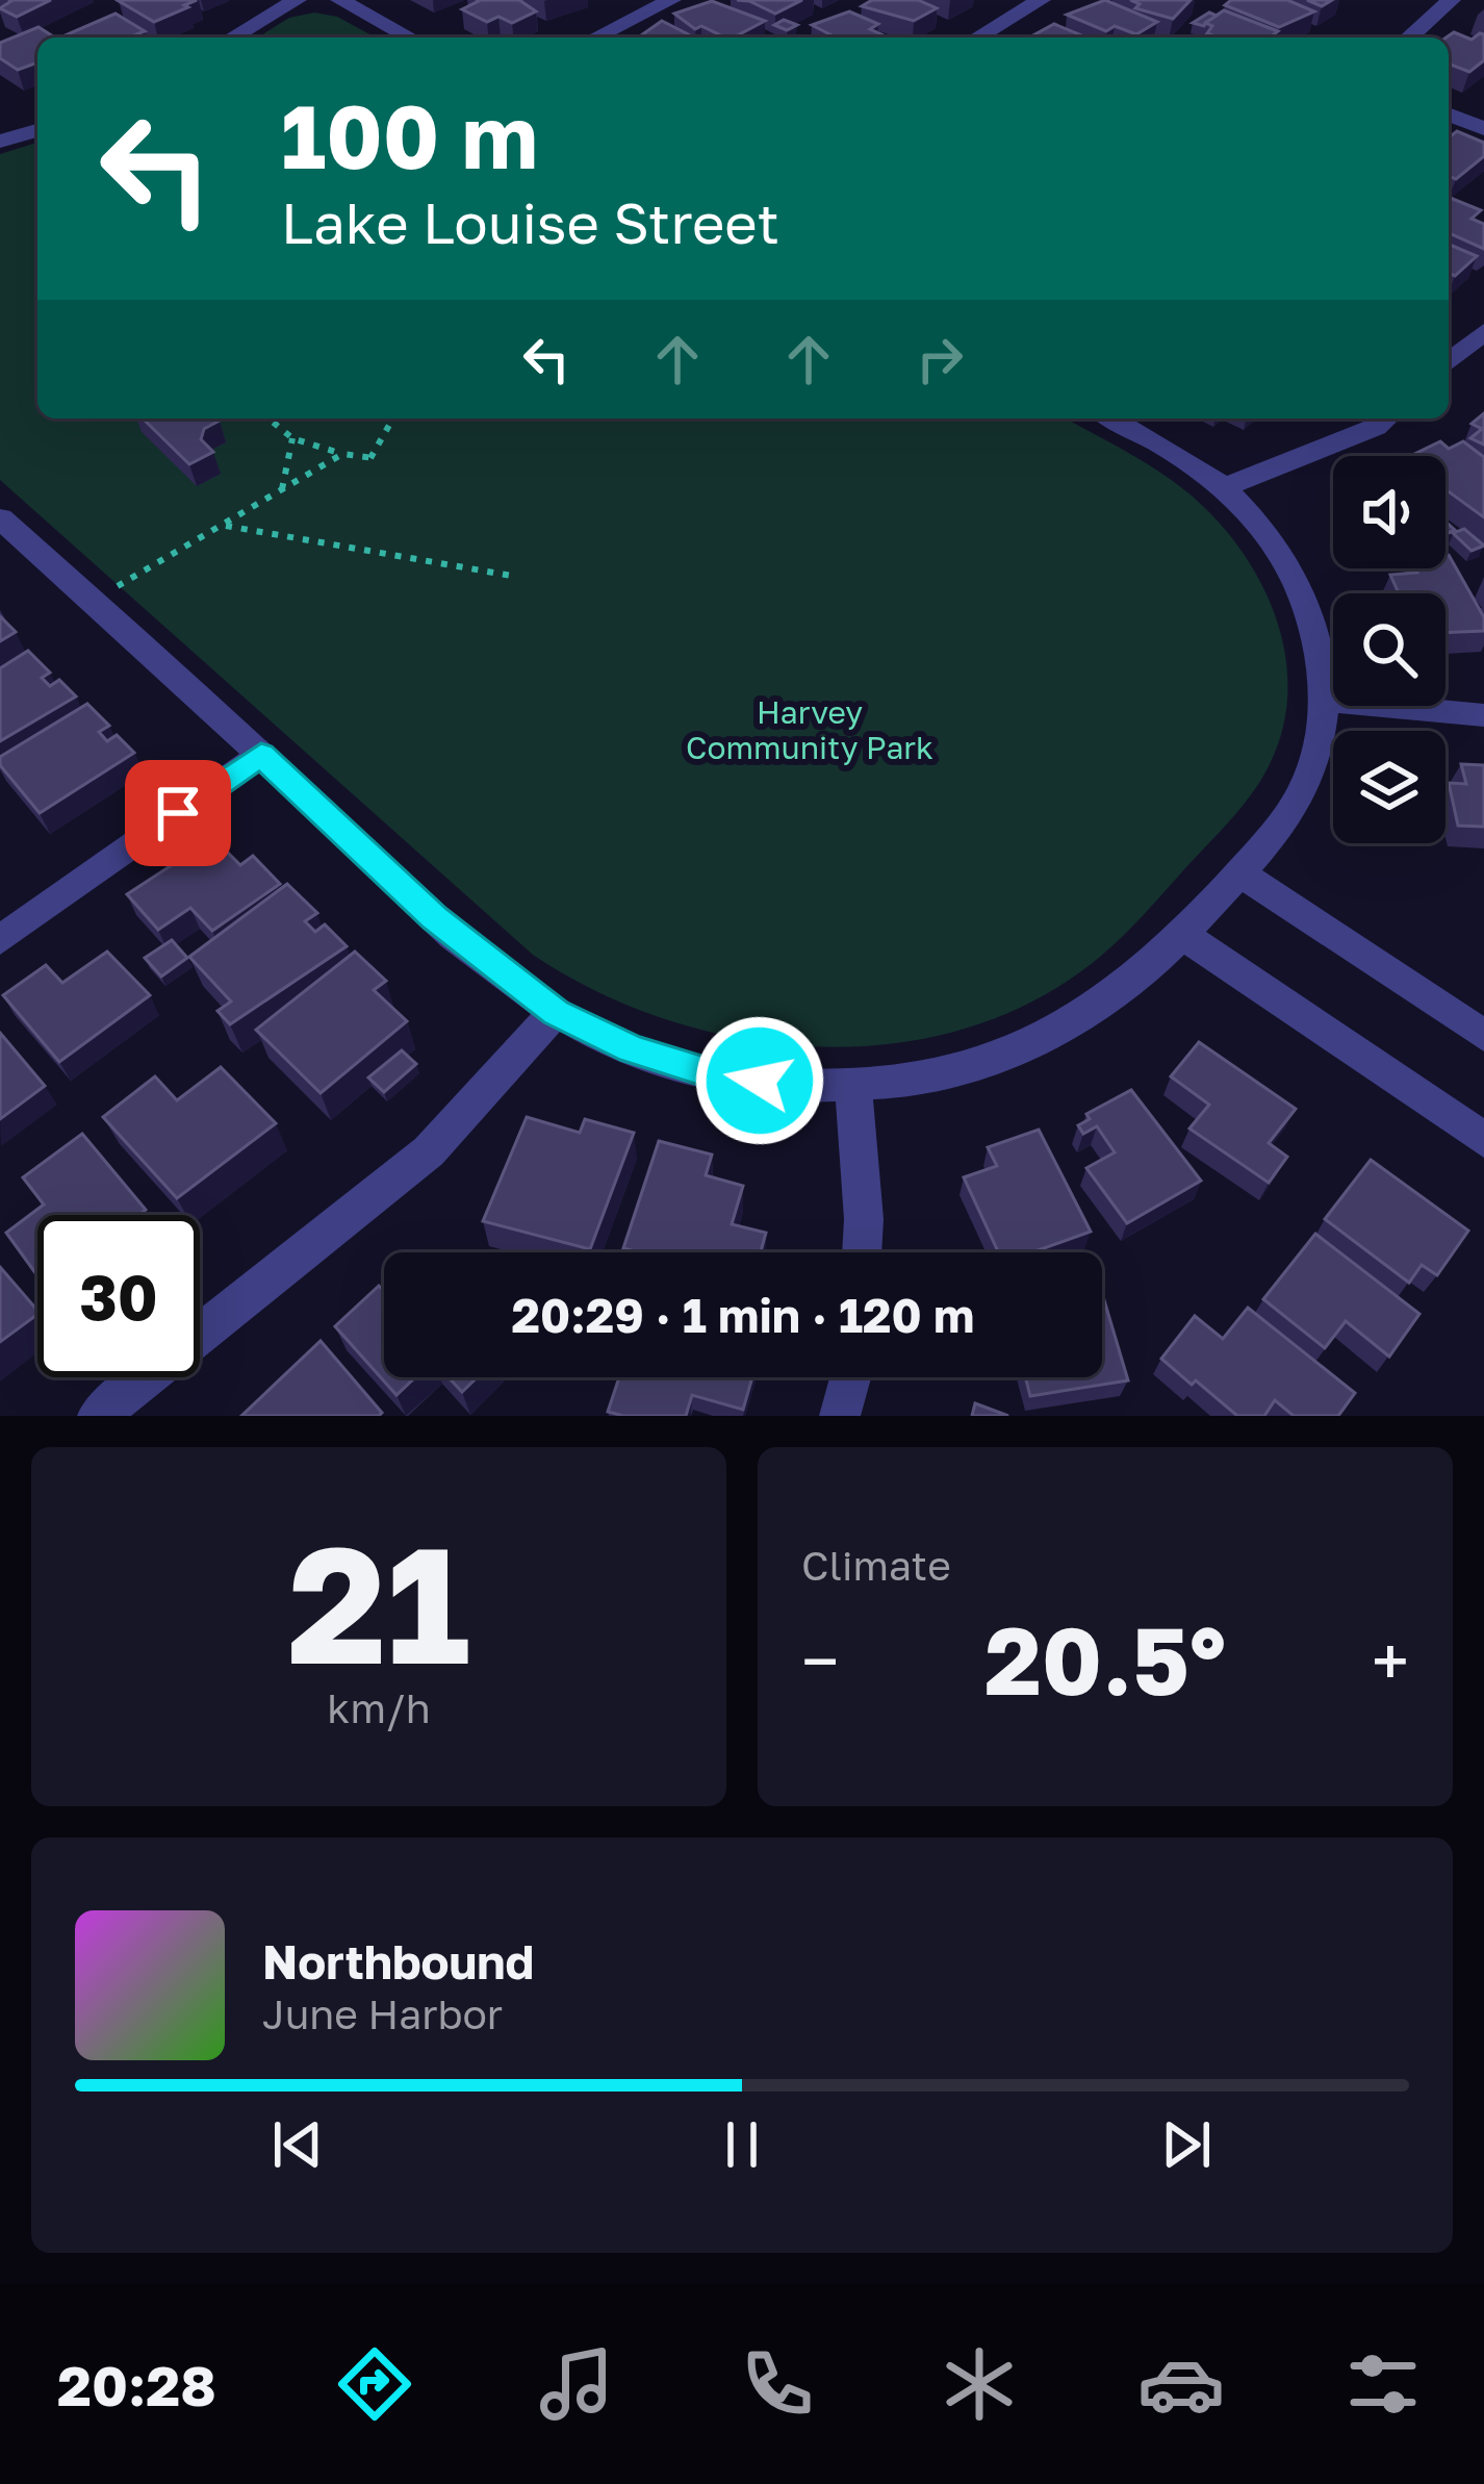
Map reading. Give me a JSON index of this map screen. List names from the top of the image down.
{
  "parks": ["Harvey Community Park"],
  "page": {
    "turn": ["100 m", "Lake Louise Street"],
    "limit": "30",
    "trip": "20:29 · 1 min · 120 m",
    "tile": [
      ["21", "km/h"],
      "Climate"
    ],
    "heat": ["−", "20.5°", "+"],
    "song": ["Northbound", "June Harbor"],
    "tabs": "20:28"
  }
}
